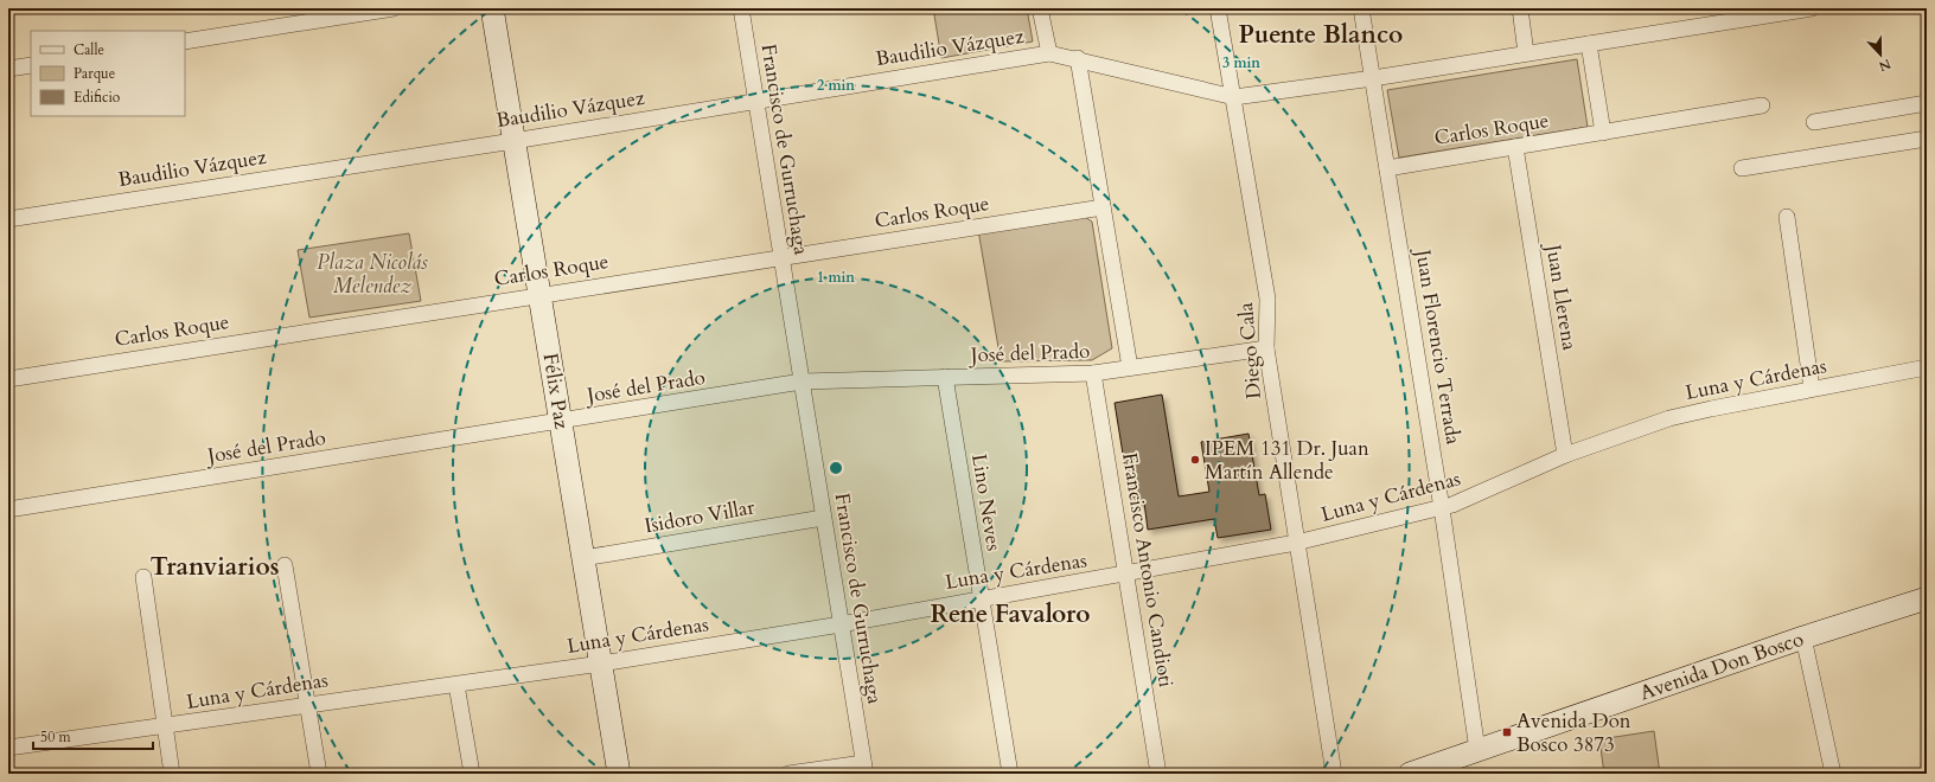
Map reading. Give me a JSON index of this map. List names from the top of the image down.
{
  "streets": {
    "main road": ["Félix Paz", "Avenida Don Bosco"],
    "street": [
      "Baudilio Vázquez",
      "Carlos Roque",
      "Francisco de Gurruchaga",
      "Juan Llerena",
      "Juan Florencio Terrada",
      "Diego Cala",
      "José del Prado",
      "Luna y Cárdenas",
      "Lino Neves",
      "Isidoro Villar",
      "Francisco Antonio Candioti"
    ]
  },
  "crossings": [
    ["Baudilio Vázquez", "Francisco de Gurruchaga"],
    ["Baudilio Vázquez", "Juan Florencio Terrada"],
    ["Baudilio Vázquez", "Diego Cala"],
    ["Baudilio Vázquez", "Félix Paz"],
    ["Carlos Roque", "Francisco de Gurruchaga"],
    ["Carlos Roque", "Juan Llerena"],
    ["Carlos Roque", "Juan Florencio Terrada"],
    ["Carlos Roque", "Félix Paz"],
    ["Francisco de Gurruchaga", "José del Prado"],
    ["Francisco de Gurruchaga", "Luna y Cárdenas"],
    ["Francisco de Gurruchaga", "Isidoro Villar"],
    ["Juan Llerena", "Luna y Cárdenas"],
    ["Juan Florencio Terrada", "Luna y Cárdenas"],
    ["Juan Florencio Terrada", "Avenida Don Bosco"],
    ["Diego Cala", "José del Prado"],
    ["Diego Cala", "Luna y Cárdenas"],
    ["José del Prado", "Félix Paz"],
    ["José del Prado", "Lino Neves"],
    ["José del Prado", "Francisco Antonio Candioti"],
    ["Luna y Cárdenas", "Félix Paz"],
    ["Luna y Cárdenas", "Lino Neves"],
    ["Luna y Cárdenas", "Francisco Antonio Candioti"],
    ["Félix Paz", "Isidoro Villar"]
  ],
  "districts": ["Puente Blanco", "Tranviarios", "Rene Favaloro"],
  "parks": ["Plaza Nicolás Melendez"],
  "places": {
    "other": ["IPEM 131 Dr. Juan Martín Allende"],
    "transit": ["Avenida Don Bosco 3873"]
  },
  "legend": ["Calle", "Parque", "Edificio"],
  "scale_bar": "50 m",
  "north": "bottom",
  "rings": ["3 min", "2 min", "1 min"]
}
